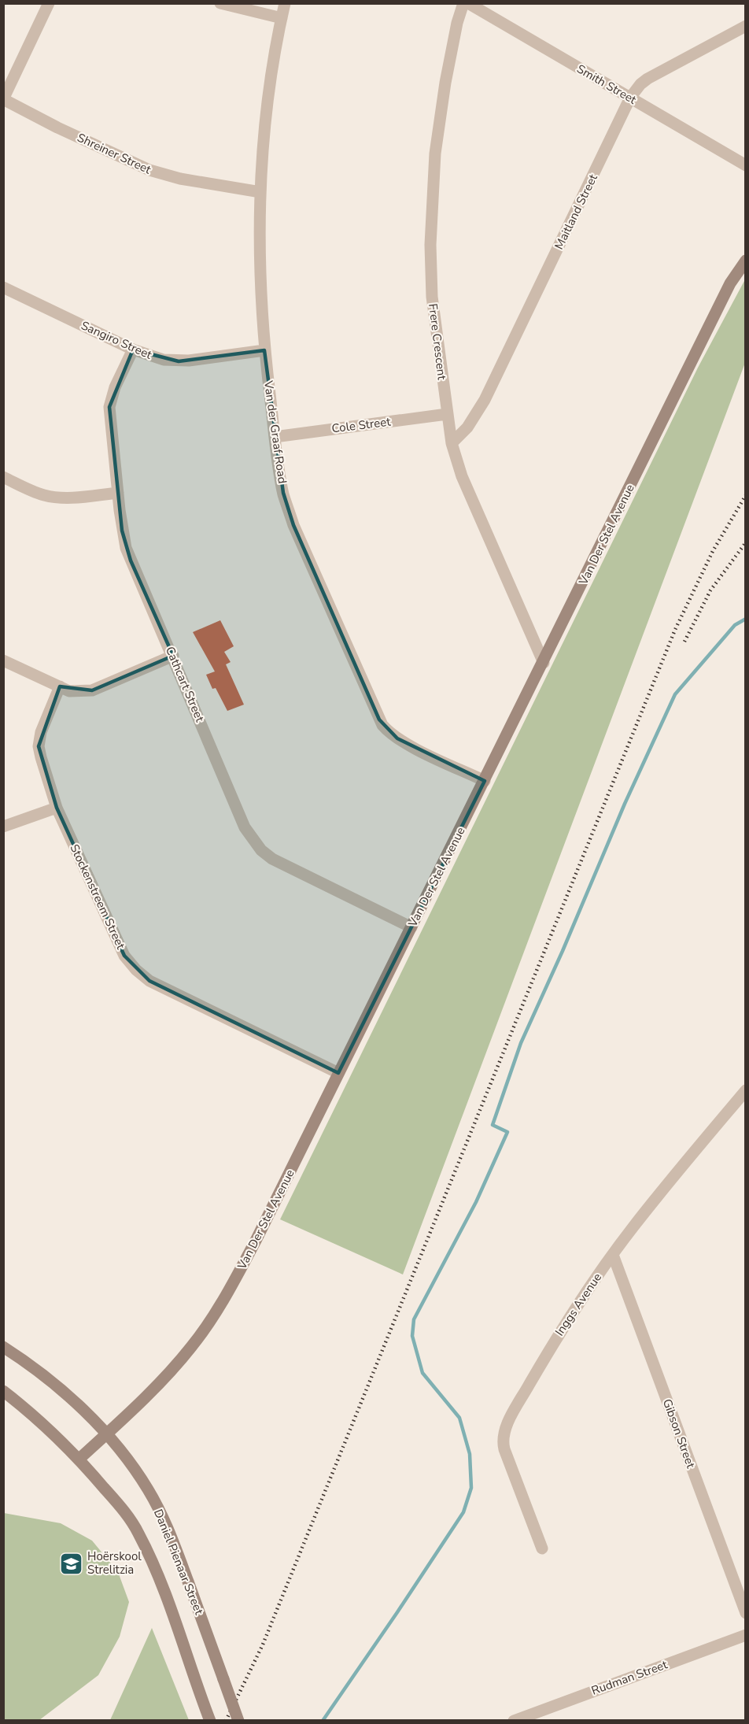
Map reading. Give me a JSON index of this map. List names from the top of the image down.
{
  "streets": {
    "street": [
      "Smith Street",
      "Shreiner Street",
      "Maitland Street",
      "Sangiro Street",
      "Frere Crescent",
      "Cole Street",
      "Van der Graaf Road",
      "Van Der Stel Avenue",
      "Cathcart Street",
      "Stockenstreem Street",
      "Inggs Avenue",
      "Gibson Street",
      "Daniel Pienaar Street",
      "Rudman Street"
    ]
  },
  "crossings": [
    ["Smith Street", "Maitland Street"],
    ["Shreiner Street", "Van der Graaf Road"],
    ["Maitland Street", "Frere Crescent"],
    ["Sangiro Street", "Van der Graaf Road"],
    ["Sangiro Street", "Cathcart Street"],
    ["Frere Crescent", "Cole Street"],
    ["Frere Crescent", "Van Der Stel Avenue"],
    ["Cole Street", "Van der Graaf Road"],
    ["Van der Graaf Road", "Van Der Stel Avenue"],
    ["Van Der Stel Avenue", "Cathcart Street"],
    ["Van Der Stel Avenue", "Stockenstreem Street"],
    ["Van Der Stel Avenue", "Daniel Pienaar Street"],
    ["Inggs Avenue", "Gibson Street"]
  ],
  "places": {
    "school or university": ["Hoërskool Strelitzia"]
  }
}
